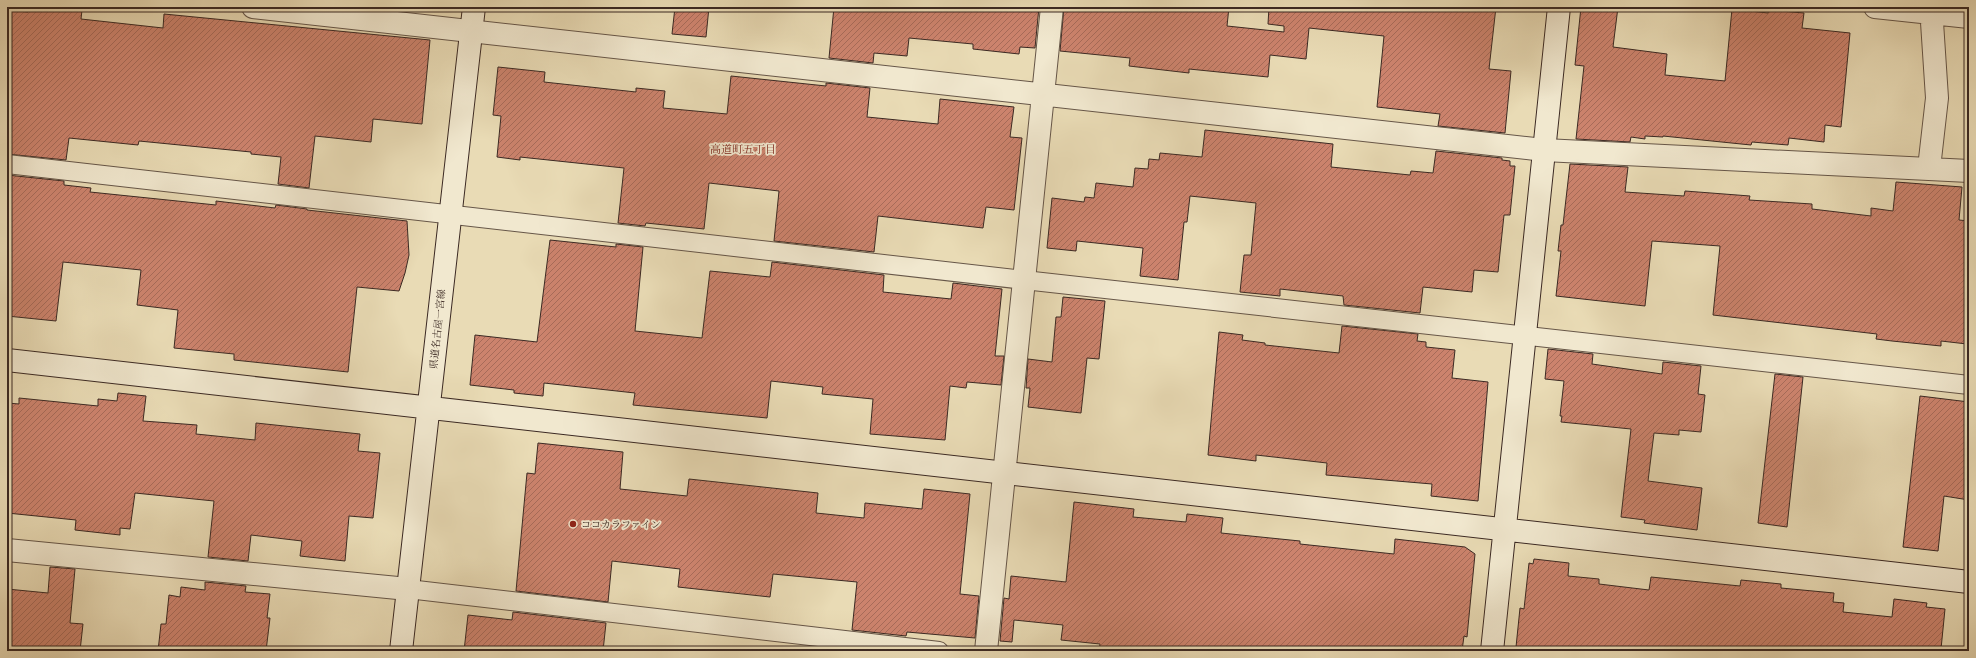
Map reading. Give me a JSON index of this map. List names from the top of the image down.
{
  "streets": {
    "street": ["県道名古屋一宮線"]
  },
  "districts": ["高道町五丁目"],
  "places": ["ココカラファイン"]
}
